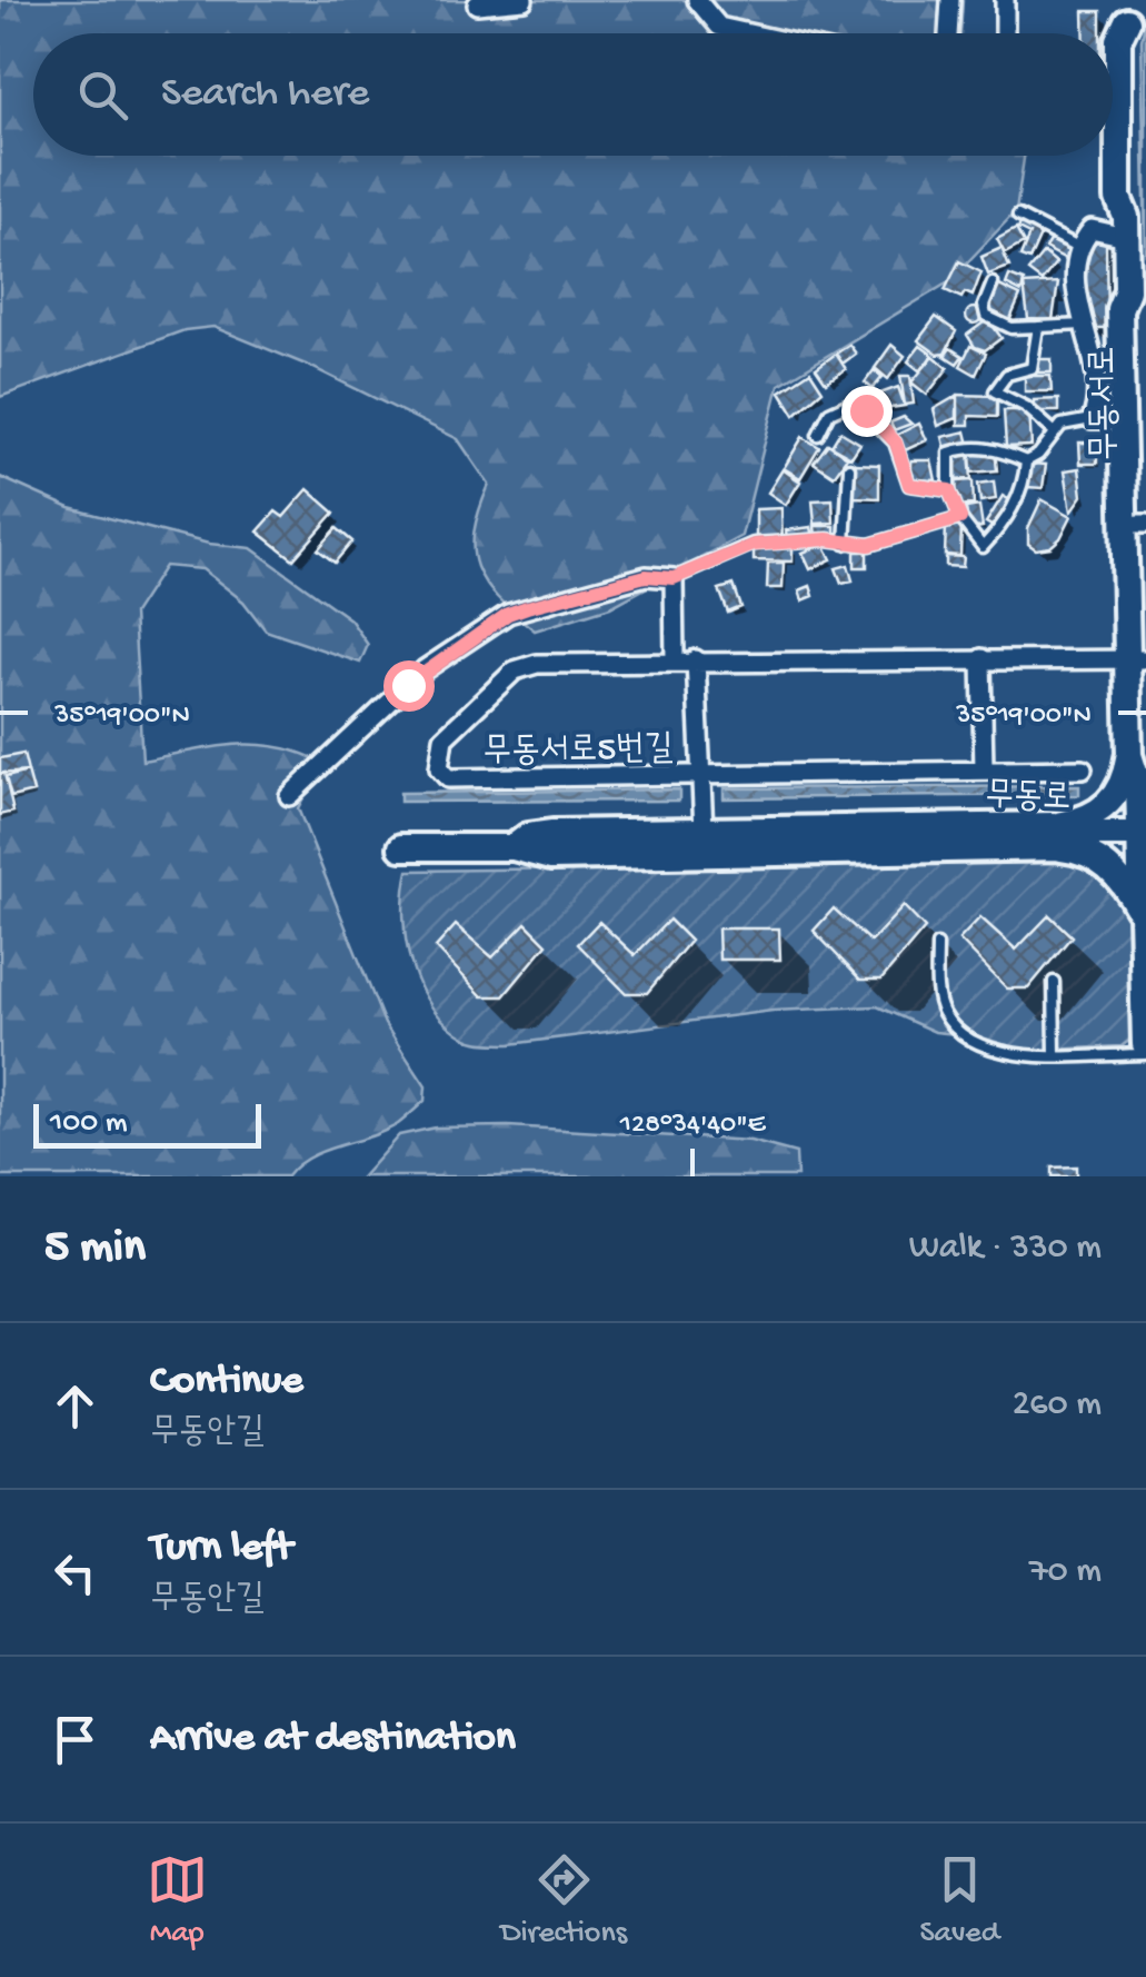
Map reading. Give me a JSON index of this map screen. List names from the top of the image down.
{
  "streets": {
    "main road": ["무동서로", "무동로"],
    "street": ["무동서로5번길"]
  },
  "crossings": [
    ["무동서로", "무동서로5번길"]
  ],
  "scale_bar": "100 m",
  "page": {
    "search": "Search here",
    "scale": "100 m",
    "heading": ["5 min", "Walk · 330 m"],
    "list": [
      ["Continue", "무동안길", "260 m"],
      ["Turn left", "무동안길", "70 m"],
      "Arrive at destination"
    ],
    "nav": ["Map", "Directions", "Saved"]
  },
  "coordinates": ["35°19'00\"N", "128°34'40\"E"]
}
